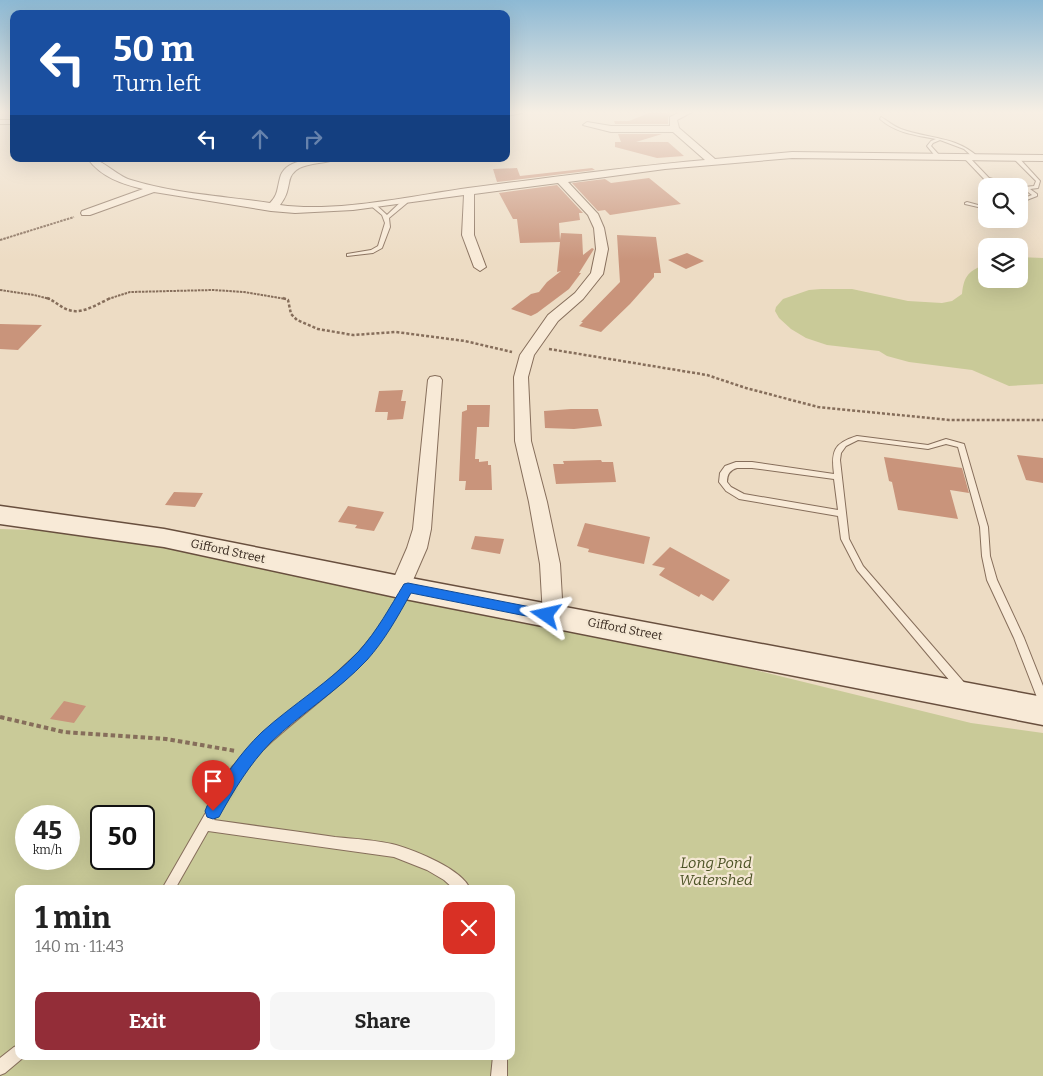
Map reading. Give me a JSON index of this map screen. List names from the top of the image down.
{
  "streets": {
    "main road": ["Gifford Street"]
  },
  "parks": ["Long Pond Watershed"],
  "page": {
    "turn": ["50 m", "Turn left"],
    "speed": "45 km/h",
    "limit": "50",
    "heading": ["1 min", "140 m · 11:43"],
    "buttons": ["Exit", "Share"]
  }
}
